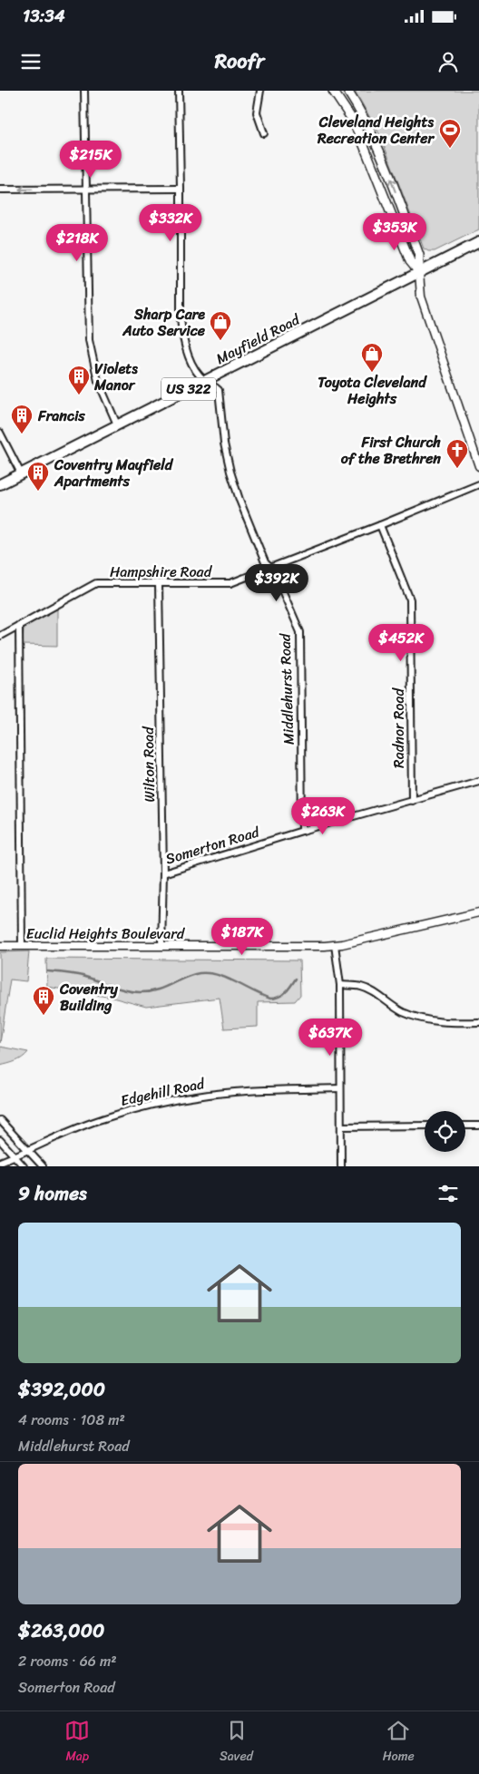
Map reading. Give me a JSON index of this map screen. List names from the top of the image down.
{
  "streets": {
    "main road": ["Mayfield Road", "US 322"],
    "street": [
      "Hampshire Road",
      "Middlehurst Road",
      "Radnor Road",
      "Wilton Road",
      "Somerton Road",
      "Euclid Heights Boulevard",
      "Edgehill Road"
    ]
  },
  "crossings": [
    ["Mayfield Road", "Middlehurst Road"],
    ["Hampshire Road", "Middlehurst Road"],
    ["Hampshire Road", "Radnor Road"],
    ["Hampshire Road", "Wilton Road"],
    ["Middlehurst Road", "Somerton Road"],
    ["Radnor Road", "Somerton Road"],
    ["Wilton Road", "Somerton Road"],
    ["Wilton Road", "Euclid Heights Boulevard"]
  ],
  "places": {
    "sports": ["Cleveland Heights Recreation Center"],
    "shop": ["Sharp Care Auto Service", "Toyota Cleveland Heights"],
    "building": [
      "Violets Manor",
      "Francis",
      "Coventry Mayfield Apartments",
      "Coventry Building"
    ],
    "church": ["First Church of the Brethren"]
  },
  "page": {
    "status": "13:34",
    "header": "Roofr",
    "price": [
      "$215K",
      "$332K",
      "$353K",
      "$218K",
      "$392K",
      "$452K",
      "$263K",
      "$187K",
      "$637K"
    ],
    "heading": "9 homes",
    "list": [
      {
        "name": "$392,000",
        "note": "4 rooms · 108 m² · Middlehurst Road"
      },
      {
        "name": "$263,000",
        "note": "2 rooms · 66 m² · Somerton Road"
      }
    ],
    "tabs": ["Map", "Saved", "Home"]
  }
}
